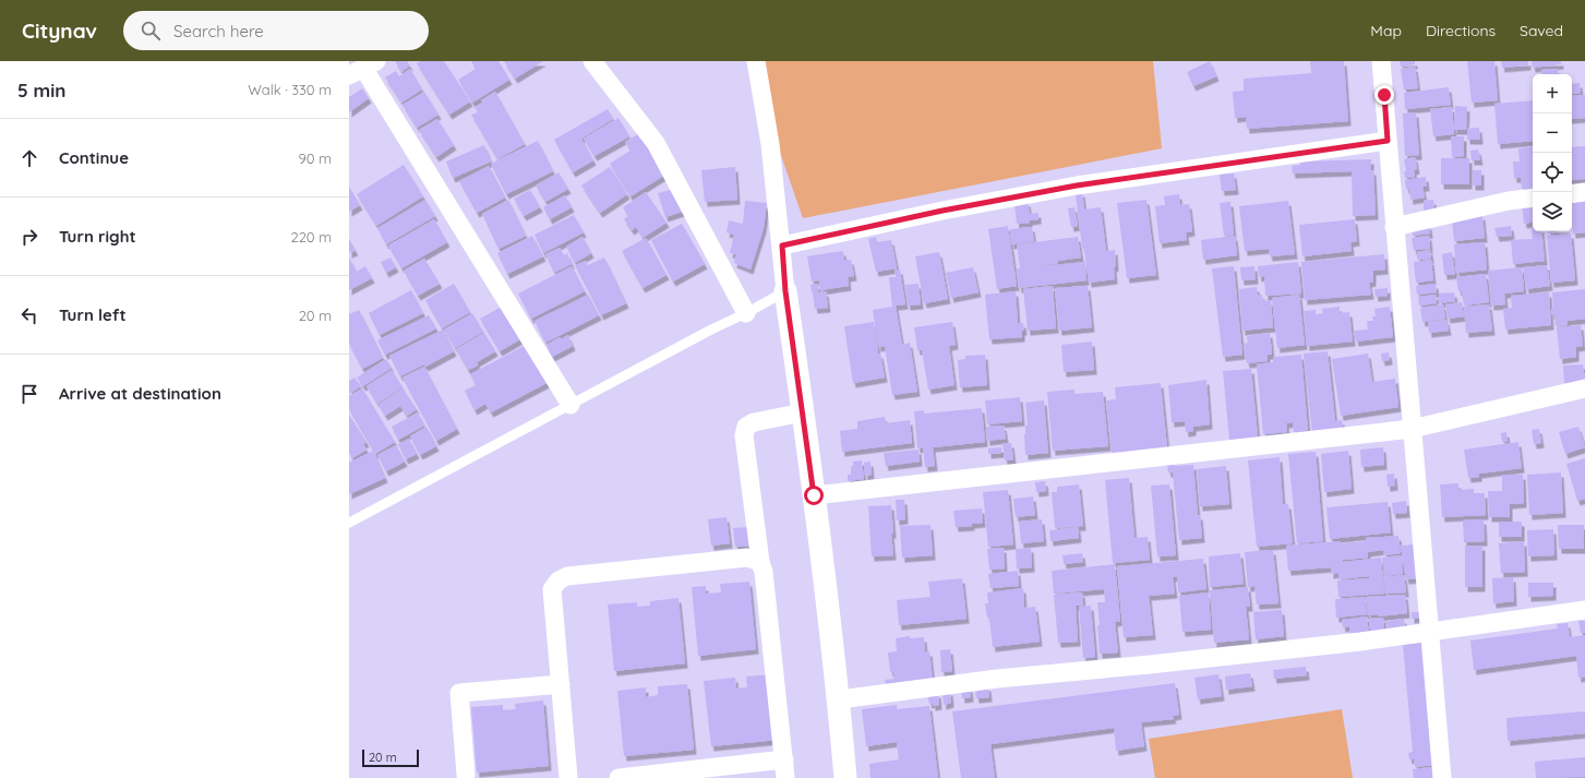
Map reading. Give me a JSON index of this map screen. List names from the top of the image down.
{
  "scale_bar": "20 m",
  "page": {
    "header": "Citynav",
    "search": "Search here",
    "nav": ["Map", "Directions", "Saved"],
    "heading": ["5 min", "Walk · 330 m"],
    "map_buttons": ["+", "−"],
    "list": [
      ["Continue", "90 m"],
      ["Turn right", "220 m"],
      ["Turn left", "20 m"],
      "Arrive at destination"
    ],
    "scale": "20 m"
  }
}
